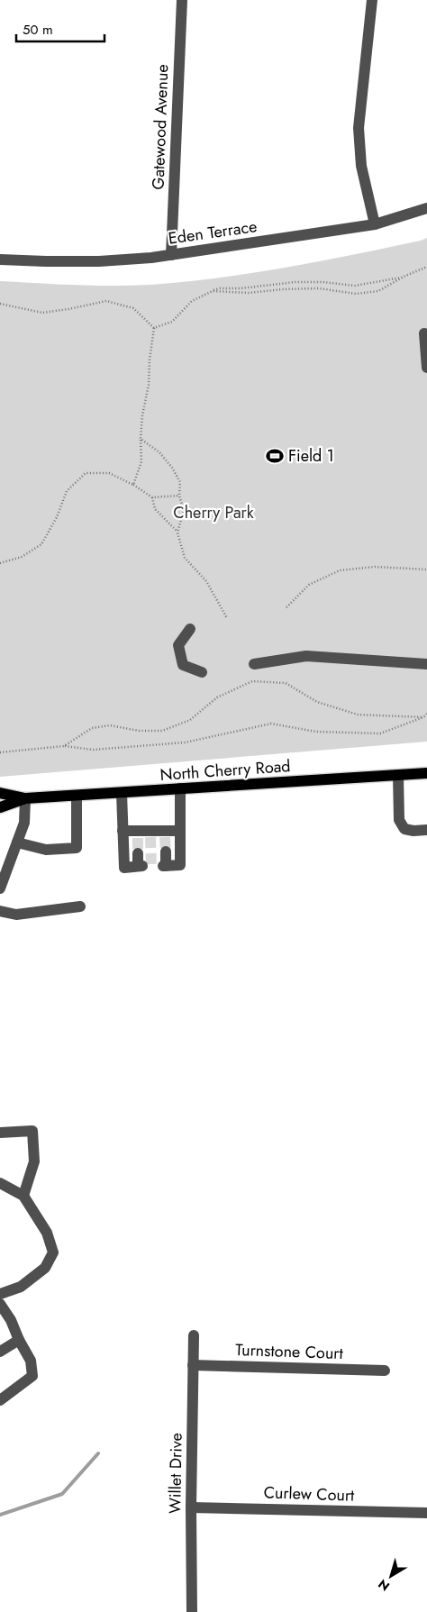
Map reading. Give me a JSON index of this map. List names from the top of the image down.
{
  "streets": {
    "main road": ["North Cherry Road"],
    "street": [
      "Gatewood Avenue",
      "Eden Terrace",
      "Turnstone Court",
      "Willet Drive",
      "Curlew Court"
    ]
  },
  "crossings": [
    ["Gatewood Avenue", "Eden Terrace"],
    ["Turnstone Court", "Willet Drive"],
    ["Willet Drive", "Curlew Court"]
  ],
  "parks": ["Cherry Park"],
  "places": {
    "sports": ["Field 1"]
  },
  "scale_bar": "50 m",
  "north": "bottom left"
}
